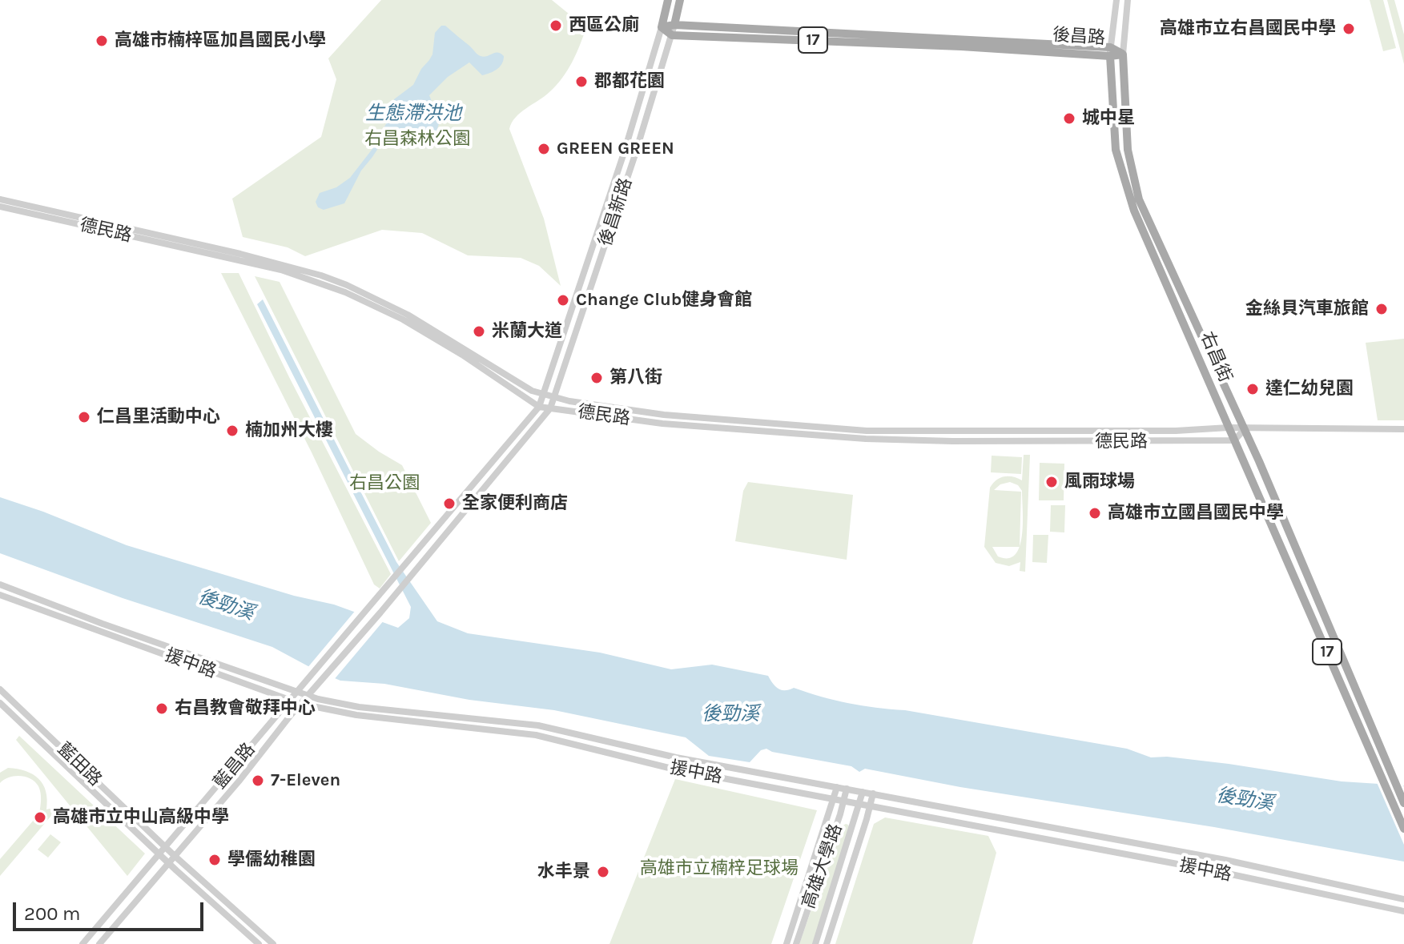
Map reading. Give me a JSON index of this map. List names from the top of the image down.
{
  "streets": {
    "main road": ["後昌路", "17", "右昌街"],
    "street": [
      "後昌新路",
      "德民路",
      "援中路",
      "藍田路",
      "藍昌路",
      "高雄大學路"
    ]
  },
  "crossings": [
    ["後昌路", "後昌新路"],
    ["後昌路", "右昌街"],
    ["後昌新路", "德民路"],
    ["德民路", "右昌街"],
    ["援中路", "藍昌路"],
    ["援中路", "高雄大學路"],
    ["藍田路", "藍昌路"]
  ],
  "water": ["生態滯洪池", "後勁溪"],
  "parks": ["右昌森林公園", "右昌公園", "高雄市立楠梓足球場"],
  "places": [
    "西區公廁",
    "高雄市立右昌國民中學",
    "高雄市楠梓區加昌國民小學",
    "郡都花園",
    "城中星",
    "GREEN GREEN",
    "Change Club健身會館",
    "金絲貝汽車旅館",
    "米蘭大道",
    "第八街",
    "達仁幼兒園",
    "仁昌里活動中心",
    "楠加州大樓",
    "風雨球場",
    "全家便利商店",
    "高雄市立國昌國民中學",
    "右昌教會敬拜中心",
    "7-Eleven",
    "高雄市立中山高級中學",
    "學儒幼稚園",
    "水丰景"
  ],
  "scale_bar": "200 m"
}
